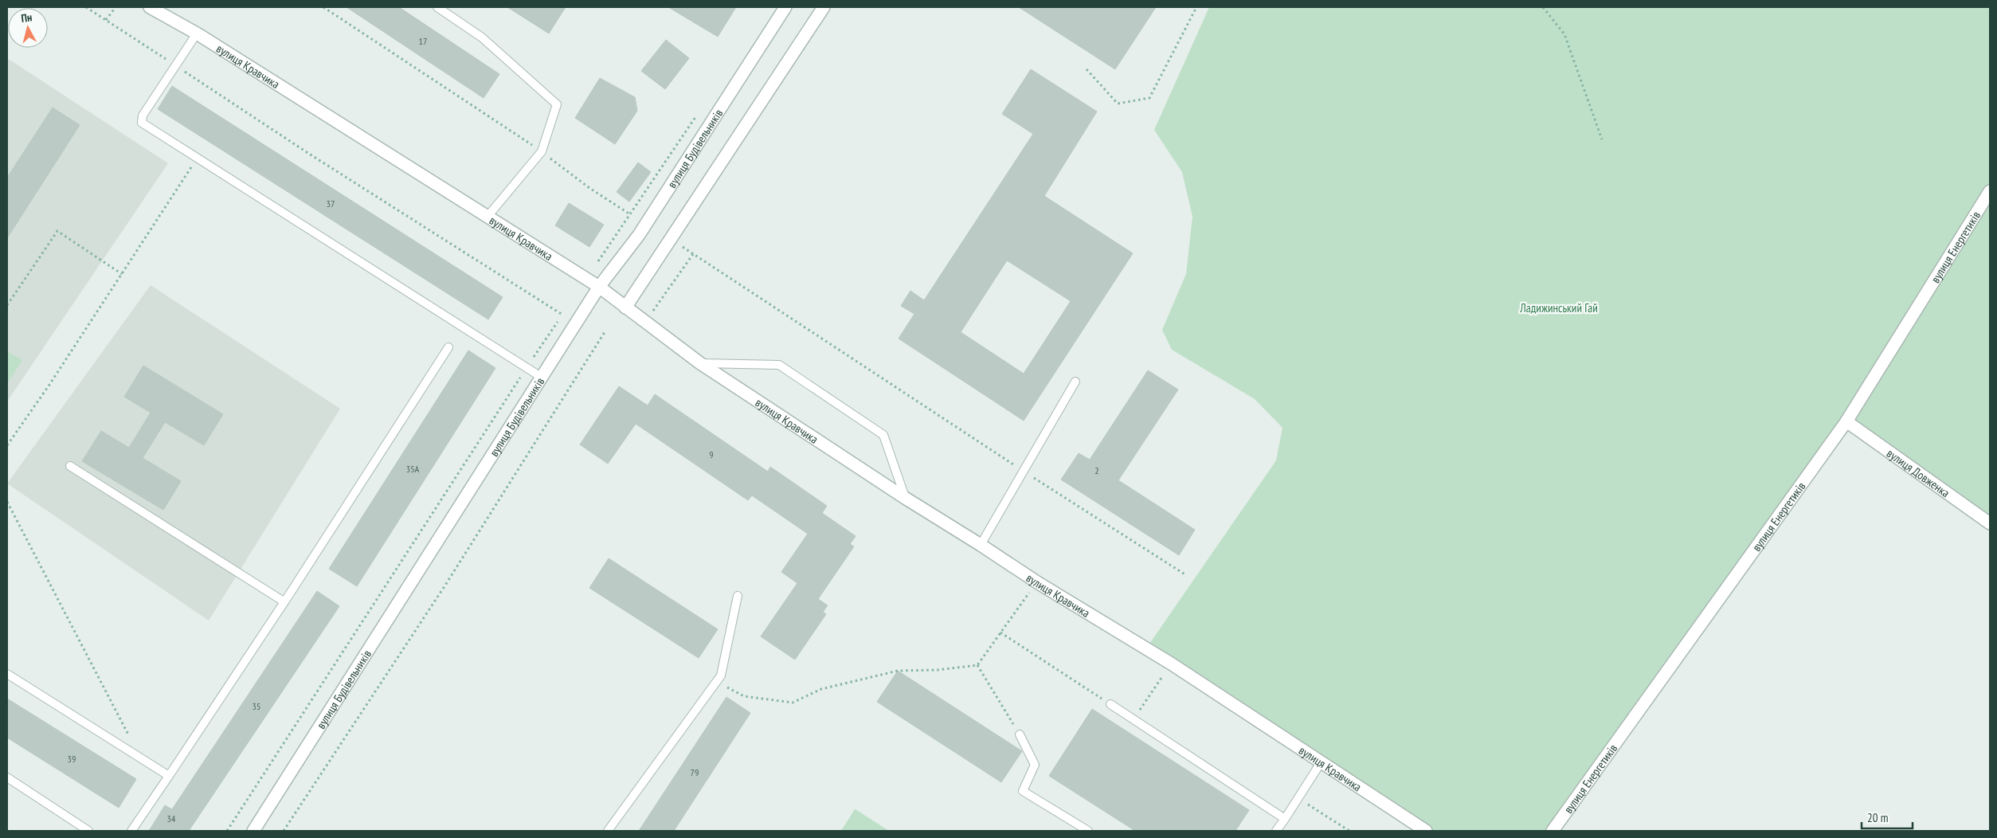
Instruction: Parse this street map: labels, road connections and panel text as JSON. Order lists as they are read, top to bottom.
{
  "streets": {
    "street": [
      "вулиця Кравчика",
      "вулиця Будівельників",
      "вулиця Енергетиків",
      "вулиця Довженка"
    ]
  },
  "crossings": [
    ["вулиця Кравчика", "вулиця Будівельників"],
    ["вулиця Енергетиків", "вулиця Довженка"]
  ],
  "parks": ["Ладижинський Гай"],
  "house_numbers": [
    "17",
    "37",
    "9",
    "35А",
    "2",
    "35",
    "39",
    "79",
    "34"
  ],
  "scale_bar": "20 m",
  "north": "top"
}
